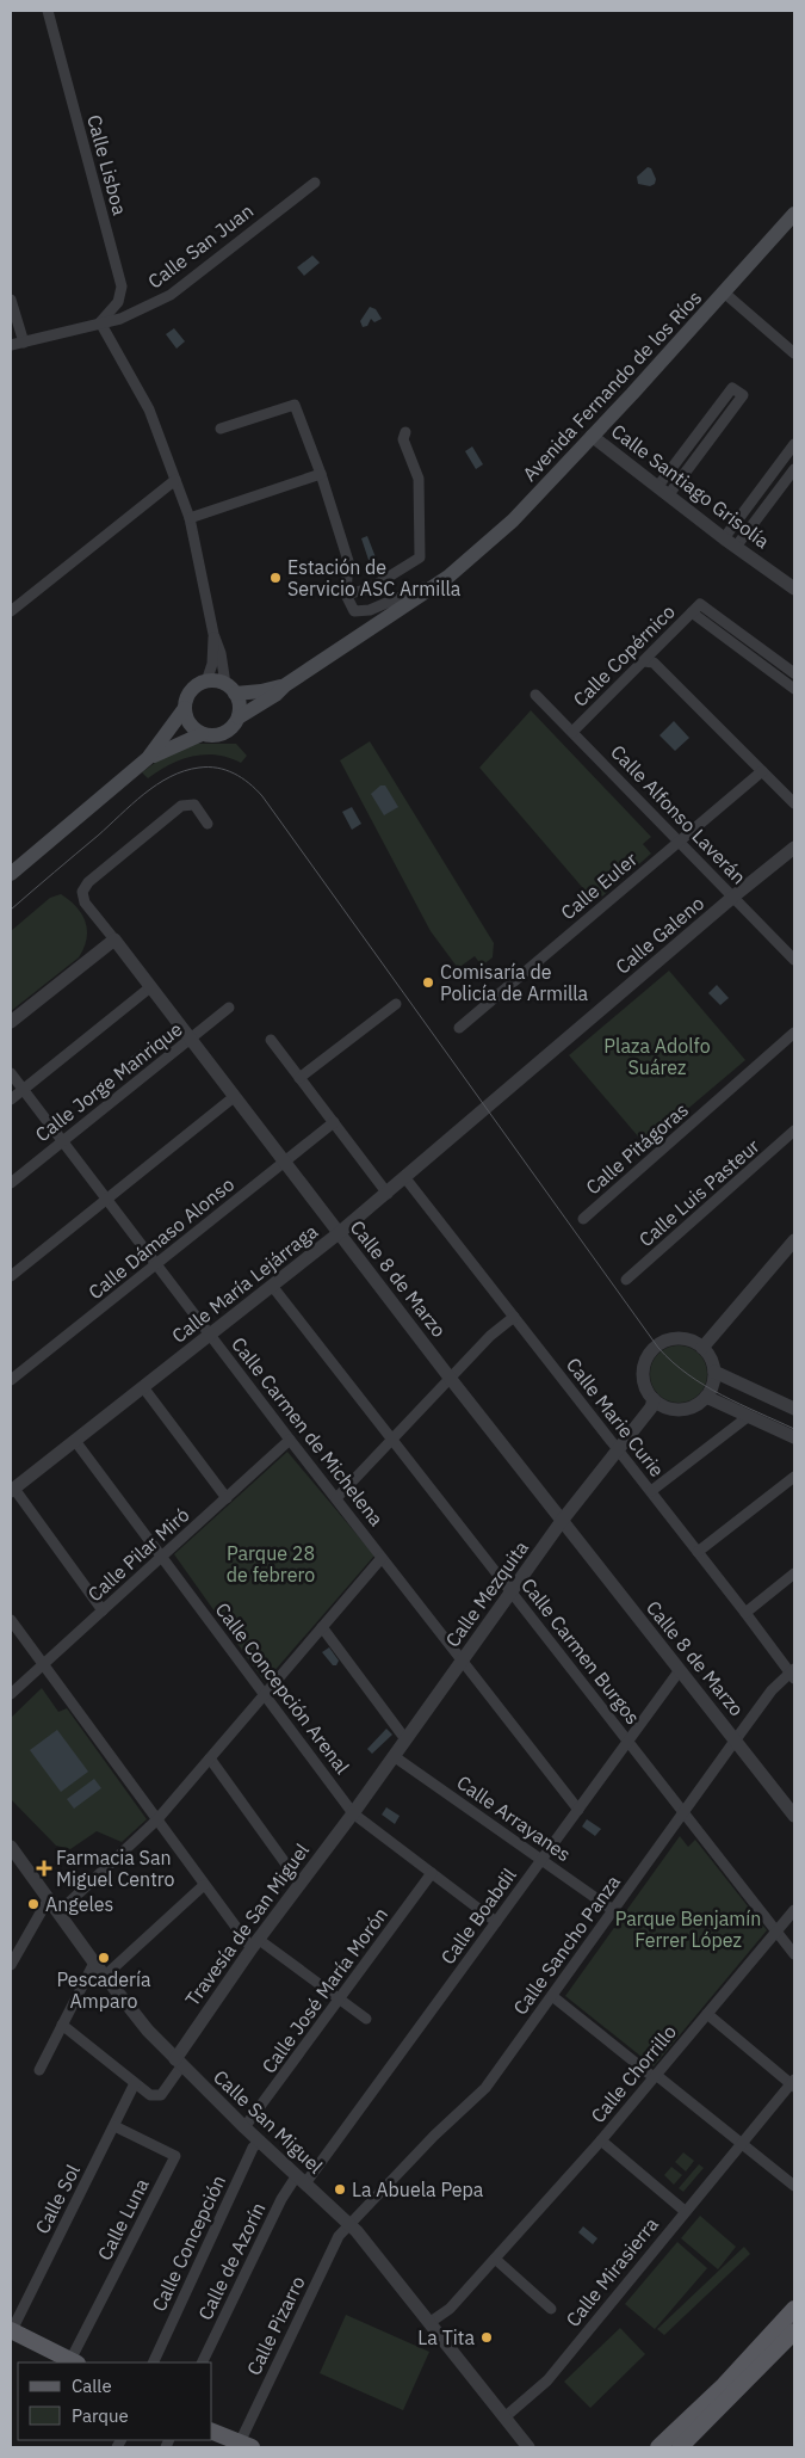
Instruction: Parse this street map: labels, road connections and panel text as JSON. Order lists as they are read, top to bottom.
{
  "streets": {
    "main road": ["Avenida Fernando de los Ríos"],
    "street": [
      "Calle Lisboa",
      "Calle San Juan",
      "Calle Santiago Grisolía",
      "Calle Copérnico",
      "Calle Alfonso Laverán",
      "Calle Euler",
      "Calle Galeno",
      "Calle Jorge Manrique",
      "Calle Pitágoras",
      "Calle Luis Pasteur",
      "Calle Dámaso Alonso",
      "Calle 8 de Marzo",
      "Calle María Lejárraga",
      "Calle Marie Curie",
      "Calle Carmen de Michelena",
      "Calle Pilar Miró",
      "Calle Mezquita",
      "Calle Carmen Burgos",
      "Calle Concepción Arenal",
      "Calle Arrayanes",
      "Calle Boabdil",
      "Travesía de San Miguel",
      "Calle Sancho Panza",
      "Calle José María Morón",
      "Calle Chorrillo",
      "Calle San Miguel",
      "Calle Sol",
      "Calle Luna",
      "Calle Concepción",
      "Calle de Azorín",
      "Calle Mirasierra",
      "Calle Pizarro"
    ]
  },
  "crossings": [
    ["Calle Lisboa", "Calle San Juan"],
    ["Avenida Fernando de los Ríos", "Calle Santiago Grisolía"],
    ["Calle Copérnico", "Calle Alfonso Laverán"],
    ["Calle Alfonso Laverán", "Calle Euler"],
    ["Calle Alfonso Laverán", "Calle Galeno"],
    ["Calle Galeno", "Calle María Lejárraga"],
    ["Calle Jorge Manrique", "Calle 8 de Marzo"],
    ["Calle Jorge Manrique", "Calle Carmen de Michelena"],
    ["Calle Dámaso Alonso", "Calle 8 de Marzo"],
    ["Calle Dámaso Alonso", "Calle Carmen de Michelena"],
    ["Calle 8 de Marzo", "Calle María Lejárraga"],
    ["Calle 8 de Marzo", "Calle Mezquita"],
    ["Calle 8 de Marzo", "Calle Boabdil"],
    ["Calle 8 de Marzo", "Calle Sancho Panza"],
    ["Calle María Lejárraga", "Calle Marie Curie"],
    ["Calle María Lejárraga", "Calle Carmen de Michelena"],
    ["Calle María Lejárraga", "Calle Carmen Burgos"],
    ["Calle María Lejárraga", "Calle Concepción Arenal"],
    ["Calle Marie Curie", "Calle Mezquita"],
    ["Calle Marie Curie", "Calle Sancho Panza"],
    ["Calle Carmen de Michelena", "Calle Pilar Miró"],
    ["Calle Carmen de Michelena", "Calle Mezquita"],
    ["Calle Carmen de Michelena", "Calle Boabdil"],
    ["Calle Pilar Miró", "Calle Concepción Arenal"],
    ["Calle Mezquita", "Calle Carmen Burgos"],
    ["Calle Mezquita", "Calle Concepción Arenal"],
    ["Calle Mezquita", "Calle Arrayanes"],
    ["Calle Mezquita", "Travesía de San Miguel"],
    ["Calle Carmen Burgos", "Calle Boabdil"],
    ["Calle Carmen Burgos", "Calle Sancho Panza"],
    ["Calle Carmen Burgos", "Calle Chorrillo"],
    ["Calle Concepción Arenal", "Calle Boabdil"],
    ["Calle Concepción Arenal", "Travesía de San Miguel"],
    ["Calle Concepción Arenal", "Calle José María Morón"],
    ["Calle Arrayanes", "Calle Boabdil"],
    ["Calle Arrayanes", "Calle Sancho Panza"],
    ["Calle Boabdil", "Calle San Miguel"],
    ["Calle Boabdil", "Calle de Azorín"],
    ["Travesía de San Miguel", "Calle San Miguel"],
    ["Calle Sancho Panza", "Calle San Miguel"],
    ["Calle Sancho Panza", "Calle Pizarro"],
    ["Calle José María Morón", "Calle San Miguel"],
    ["Calle Chorrillo", "Calle San Miguel"],
    ["Calle San Miguel", "Calle Concepción"],
    ["Calle San Miguel", "Calle de Azorín"],
    ["Calle San Miguel", "Calle Mirasierra"],
    ["Calle San Miguel", "Calle Pizarro"],
    ["Calle Sol", "Calle Luna"]
  ],
  "parks": ["Plaza Adolfo Suárez", "Parque 28 de febrero", "Parque Benjamín Ferrer López"],
  "places": {
    "other": [
      "Estación de Servicio ASC Armilla",
      "Comisaría de Policía de Armilla",
      "Angeles",
      "Pescadería Amparo",
      "La Abuela Pepa",
      "La Tita"
    ],
    "health": ["Farmacia San Miguel Centro"]
  },
  "legend": ["Calle", "Parque"]
}
